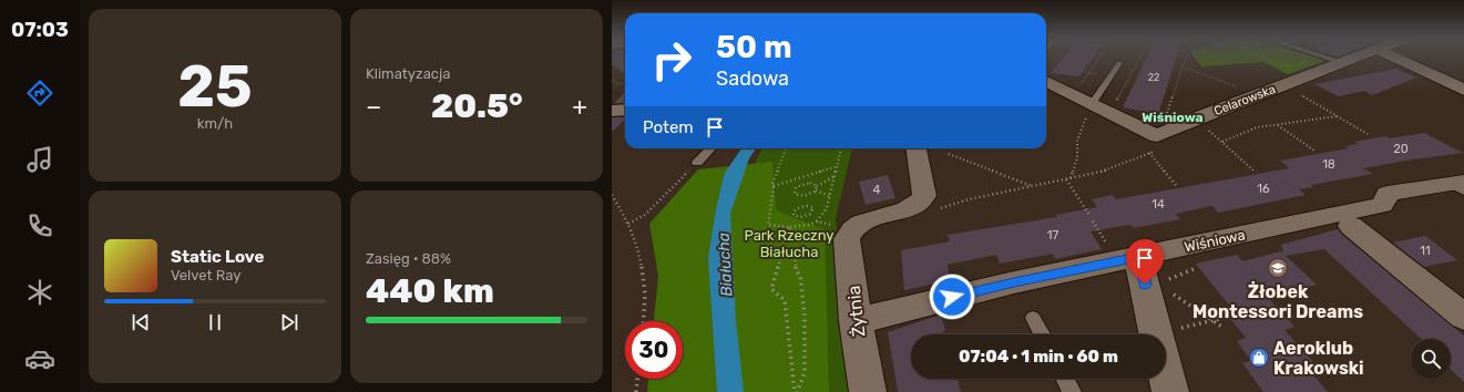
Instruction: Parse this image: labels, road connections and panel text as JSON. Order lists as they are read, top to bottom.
{
  "streets": {
    "street": ["Celarowska", "Wiśniowa", "Żytnia"]
  },
  "crossings": [
    ["Wiśniowa", "Żytnia"]
  ],
  "districts": ["Wiśniowa"],
  "water": ["Białucha"],
  "parks": ["Park Rzeczny Białucha"],
  "places": {
    "school or university": ["Żłobek Montessori Dreams"],
    "shop": ["Aeroklub Krakowski"]
  },
  "house_numbers": [
    "22",
    "20",
    "18",
    "16",
    "4",
    "14",
    "17",
    "11"
  ],
  "page": {
    "tabs": "07:03",
    "tile": [
      ["25", "km/h"],
      "Klimatyzacja",
      ["Zasięg · 88%", "440 km"]
    ],
    "turn": ["50 m", "Sadowa"],
    "heat": ["−", "20.5°", "+"],
    "then": "Potem",
    "song": ["Static Love", "Velvet Ray"],
    "limit": "30",
    "trip": "07:04 · 1 min · 60 m"
  }
}
